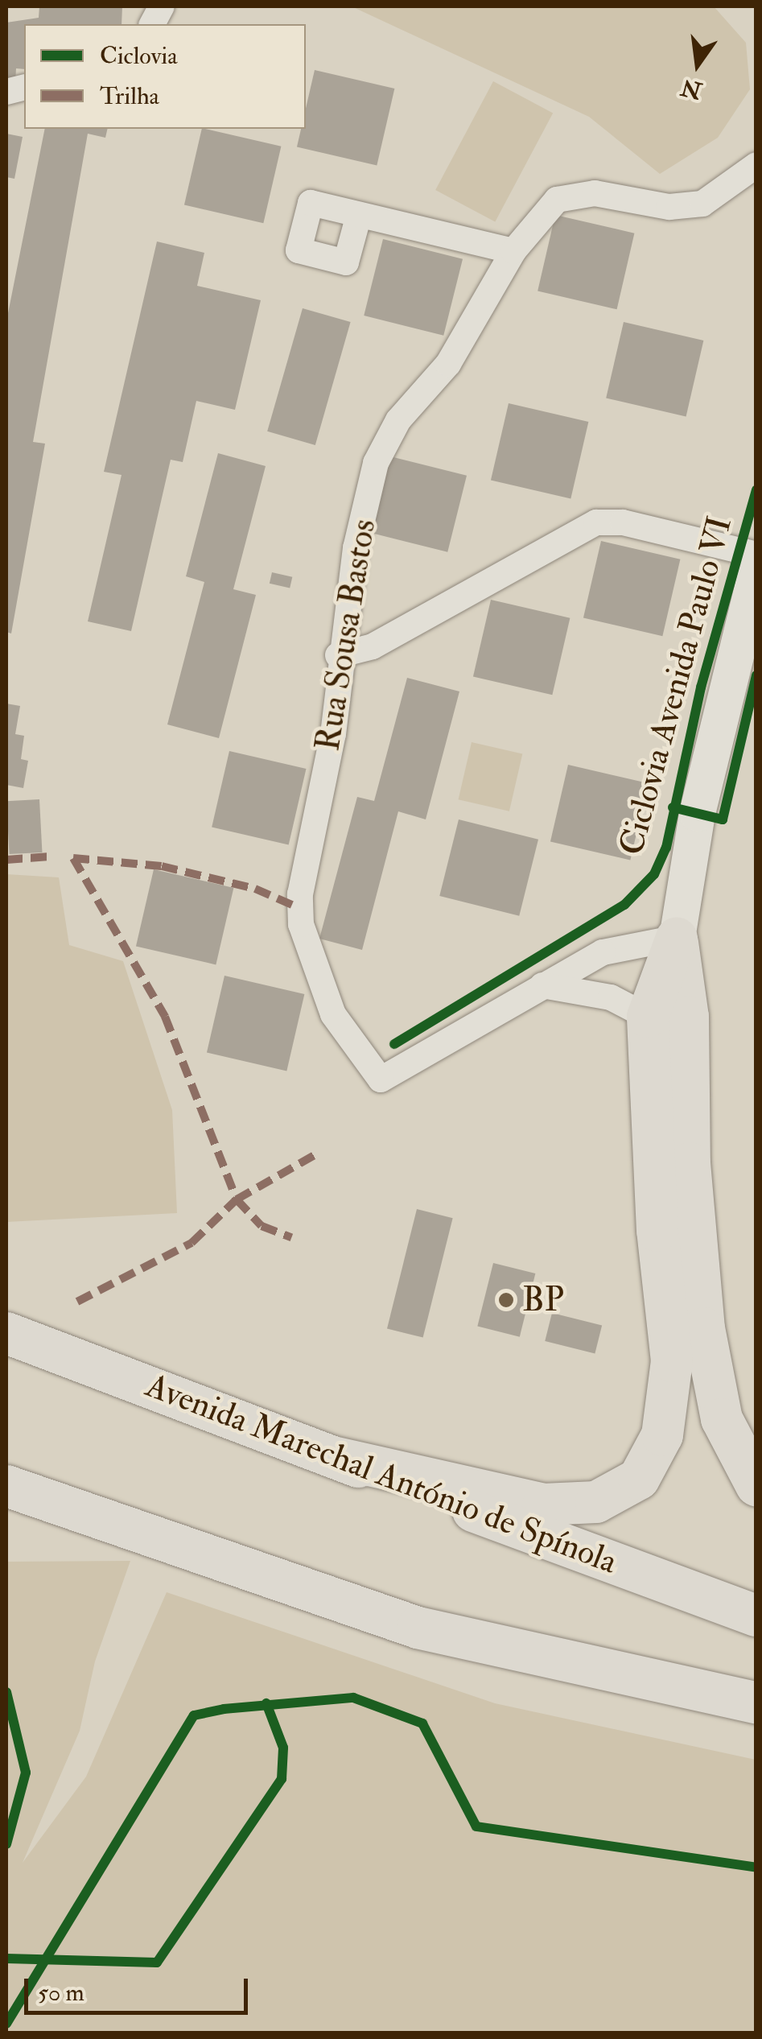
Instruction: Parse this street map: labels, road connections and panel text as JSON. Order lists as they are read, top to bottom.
{
  "streets": {
    "highway": ["Avenida Marechal António de Spínola"],
    "street": ["Rua Sousa Bastos"],
    "cycle path": ["Ciclovia Avenida Paulo VI"]
  },
  "places": ["BP"],
  "legend": ["Ciclovia", "Trilha"],
  "scale_bar": "50 m",
  "north": "bottom"
}
